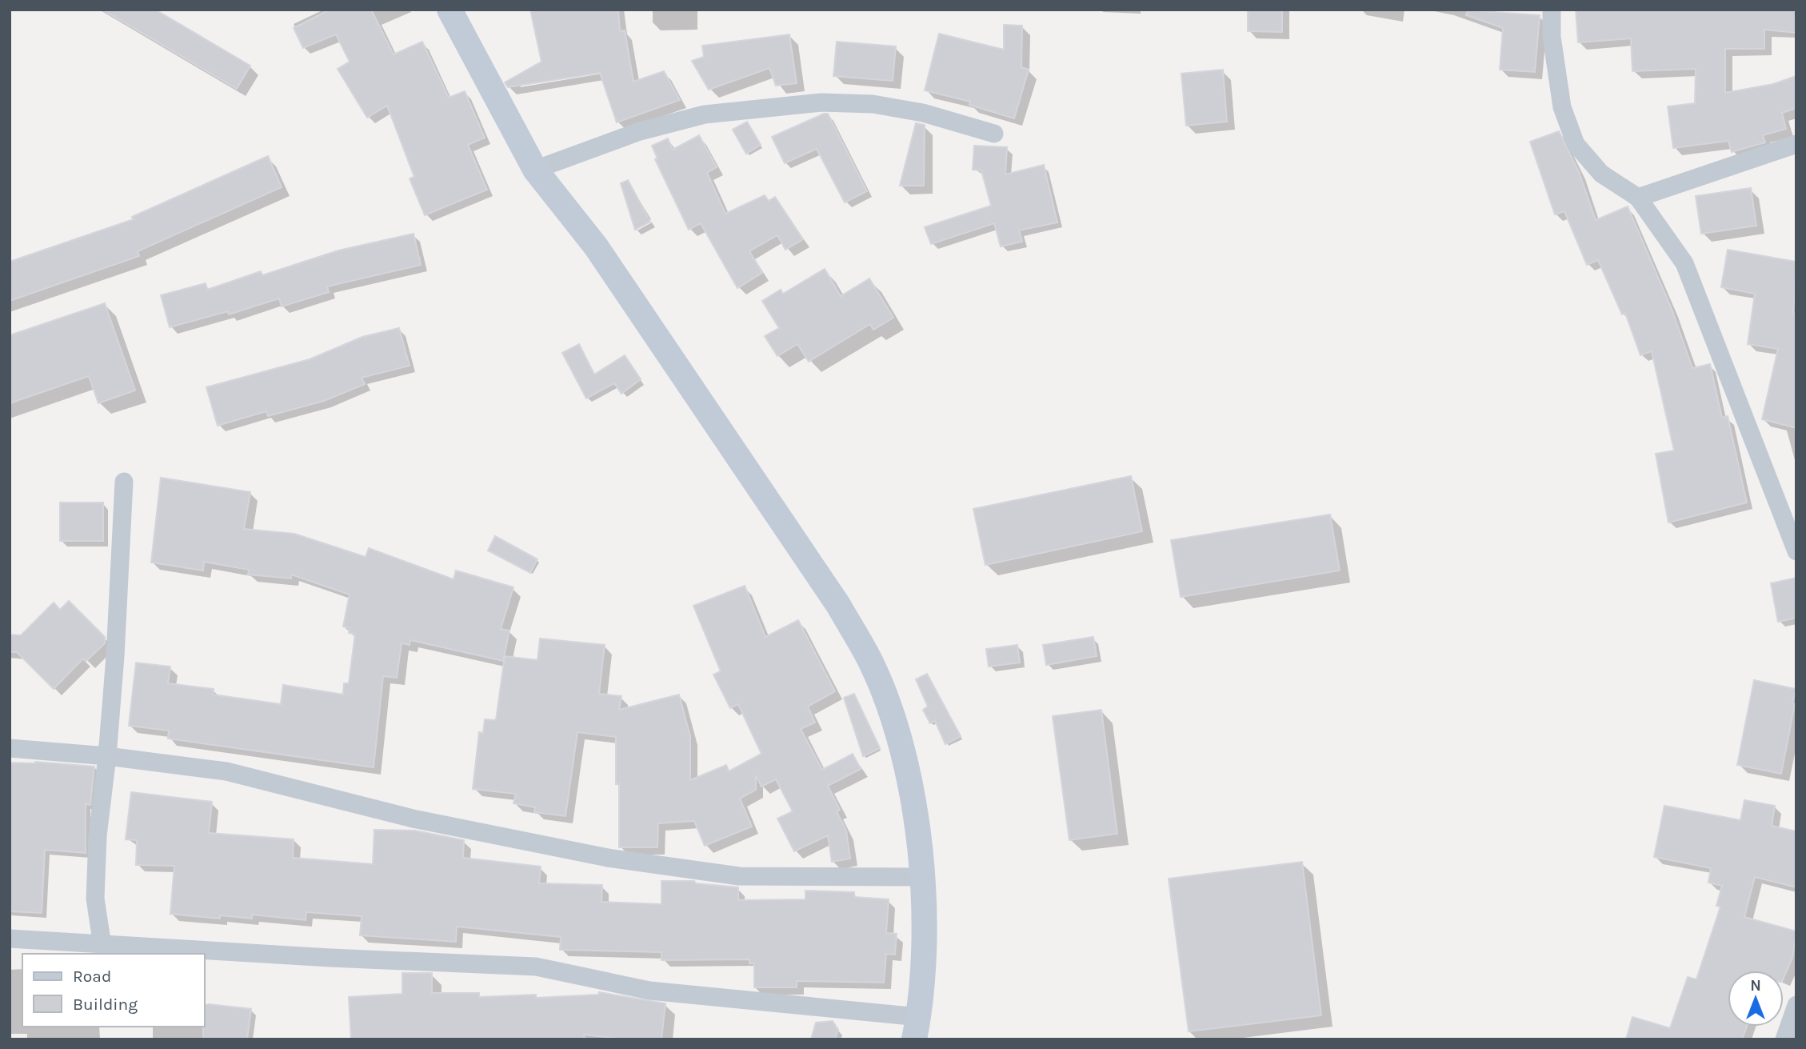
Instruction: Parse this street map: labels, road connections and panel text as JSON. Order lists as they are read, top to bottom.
{
  "legend": ["Road", "Building"],
  "north": "top"
}
